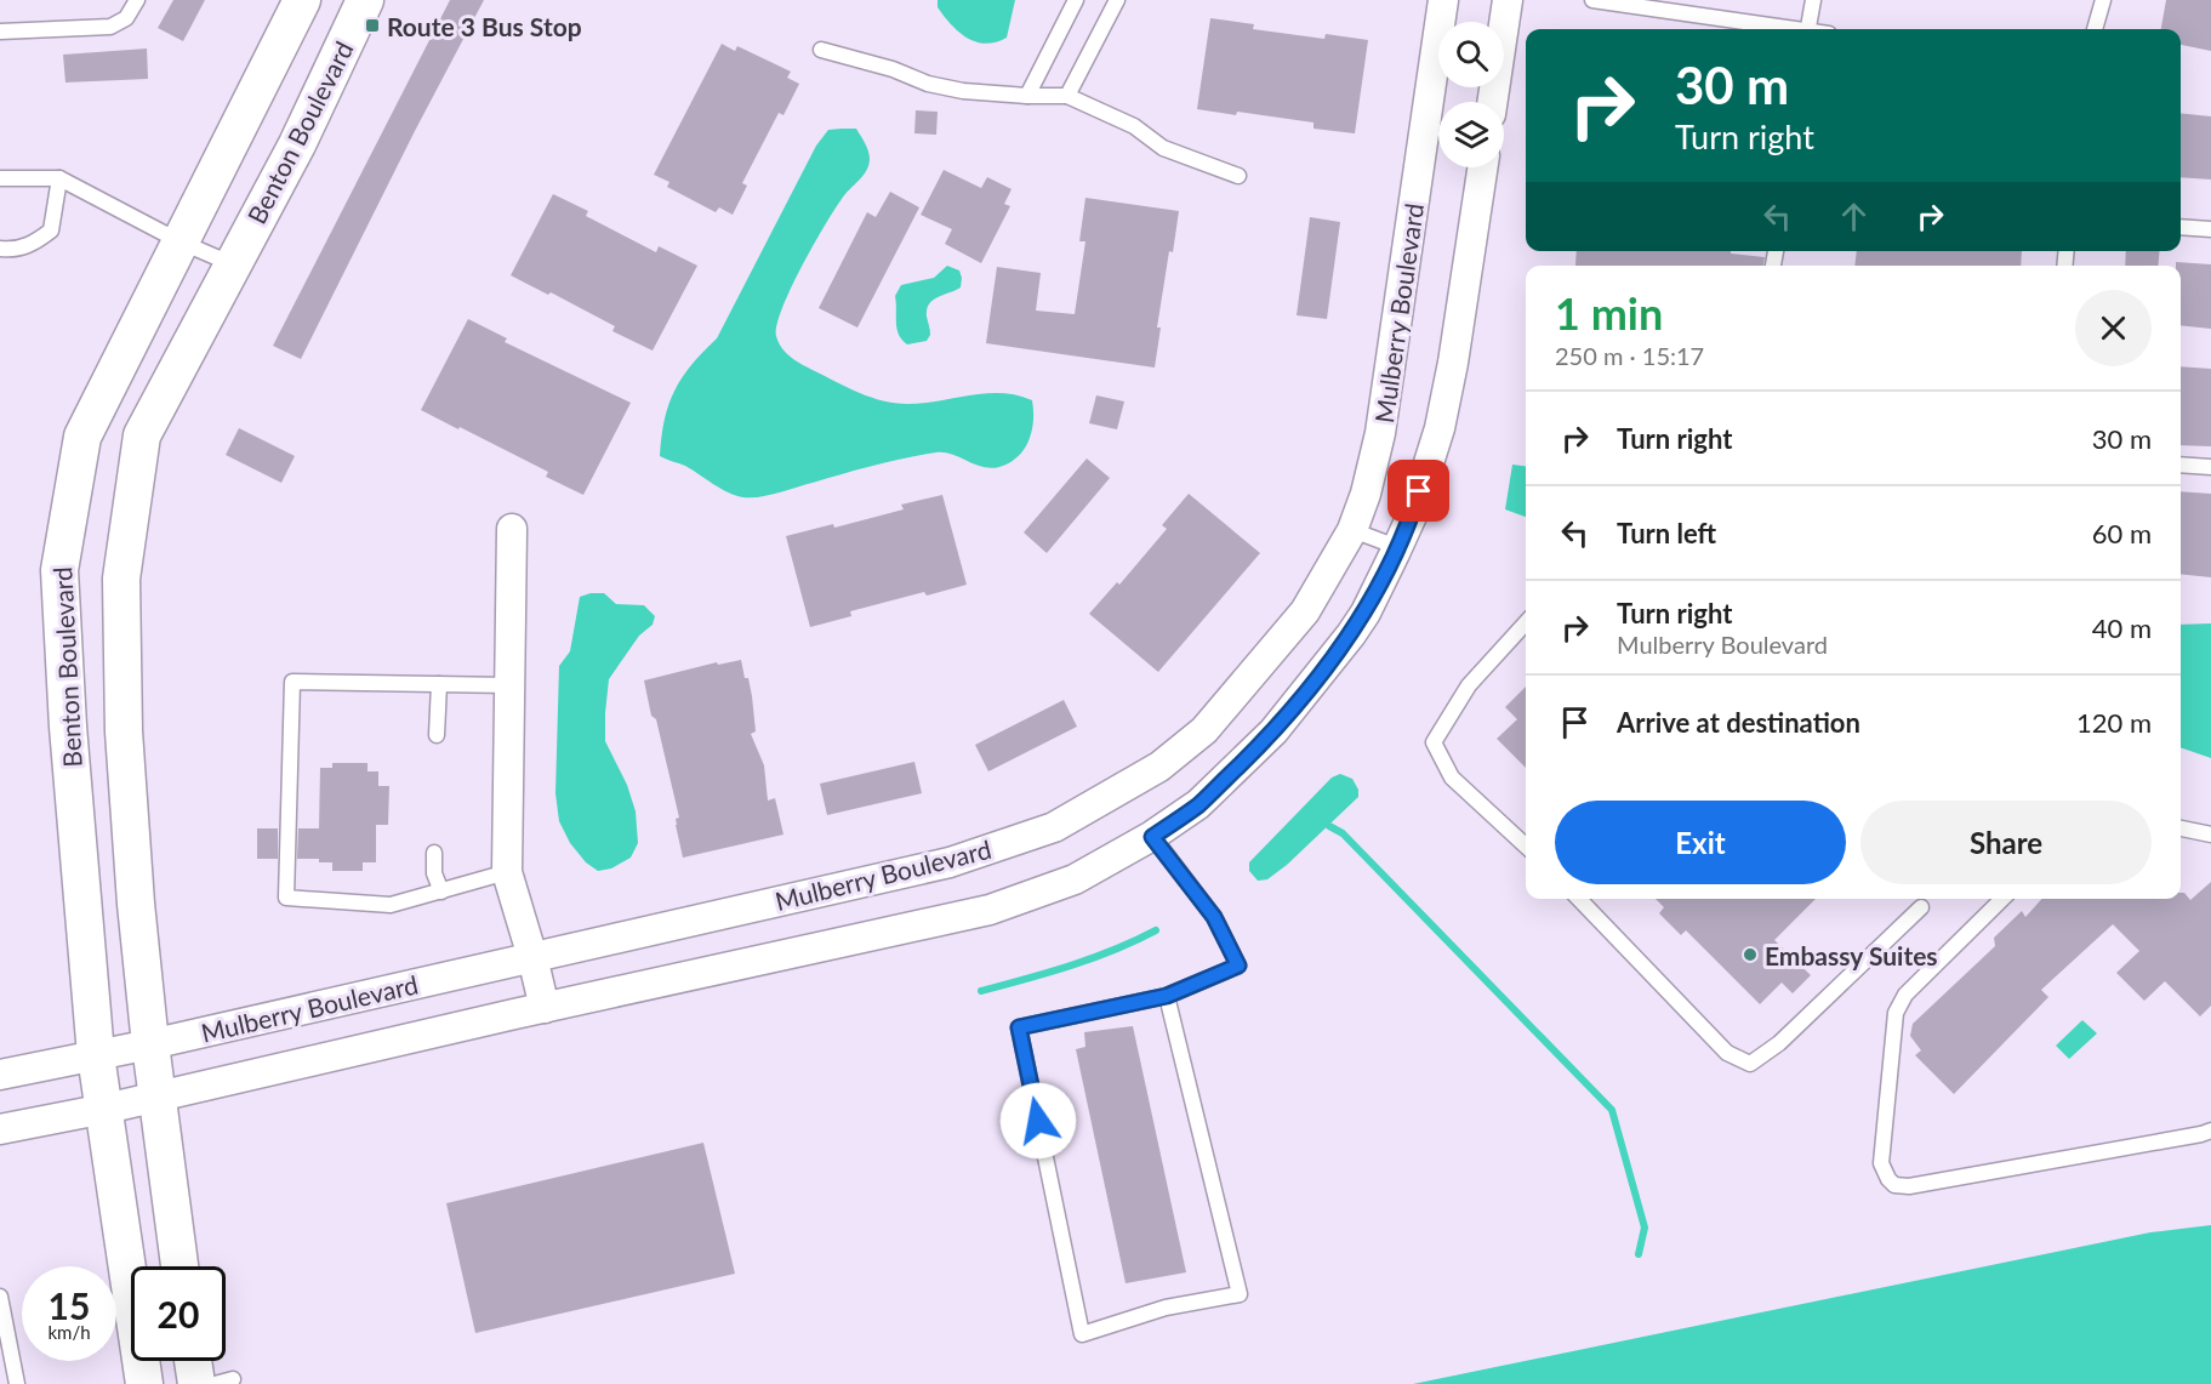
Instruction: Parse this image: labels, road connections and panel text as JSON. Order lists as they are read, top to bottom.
{
  "streets": {
    "street": ["Benton Boulevard", "Mulberry Boulevard"]
  },
  "crossings": [
    ["Benton Boulevard", "Mulberry Boulevard"]
  ],
  "places": {
    "transit": ["Route 3 Bus Stop"],
    "other": ["Embassy Suites"]
  },
  "page": {
    "turn": ["30 m", "Turn right"],
    "heading": ["1 min", "250 m · 15:17"],
    "list": [
      {
        "name": "Turn right",
        "value": "30 m"
      },
      {
        "name": "Turn left",
        "value": "60 m"
      },
      {
        "name": "Turn right",
        "note": "Mulberry Boulevard",
        "value": "40 m"
      },
      {
        "name": "Arrive at destination",
        "value": "120 m"
      }
    ],
    "buttons": ["Exit", "Share"],
    "speed": "15 km/h",
    "limit": "20"
  }
}
